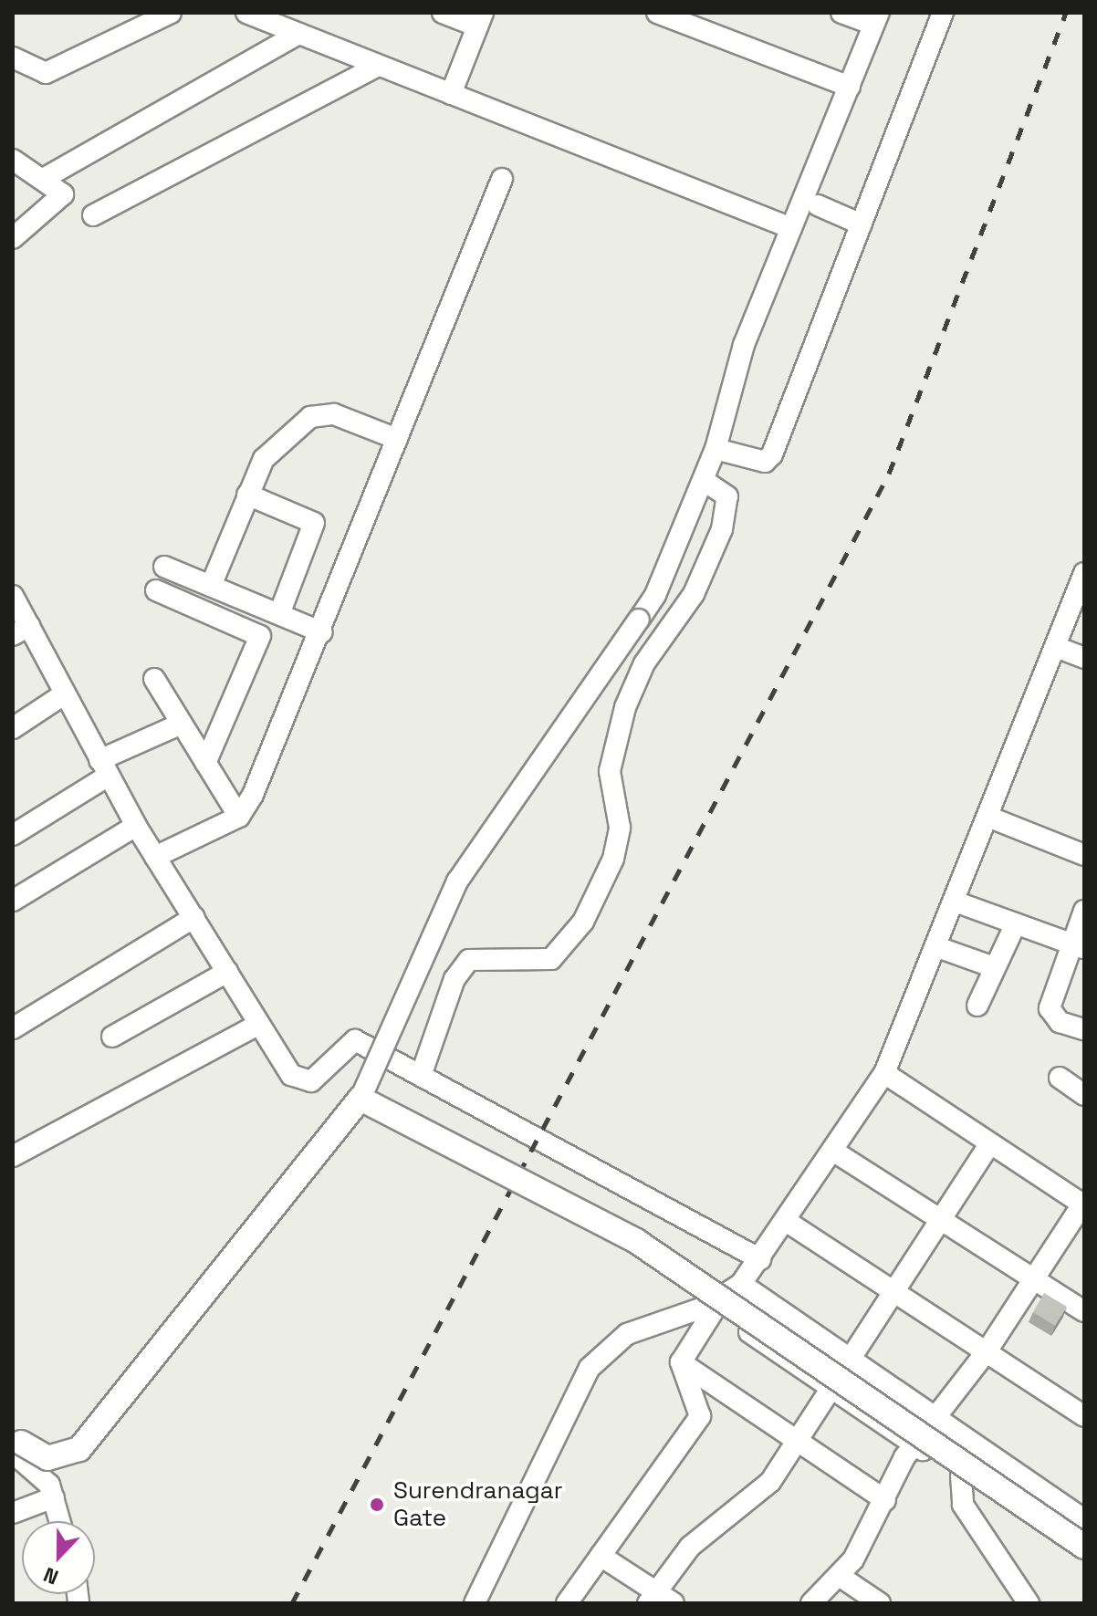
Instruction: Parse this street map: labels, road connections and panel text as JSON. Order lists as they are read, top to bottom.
{
  "places": ["Surendranagar Gate"],
  "north": "bottom"
}
